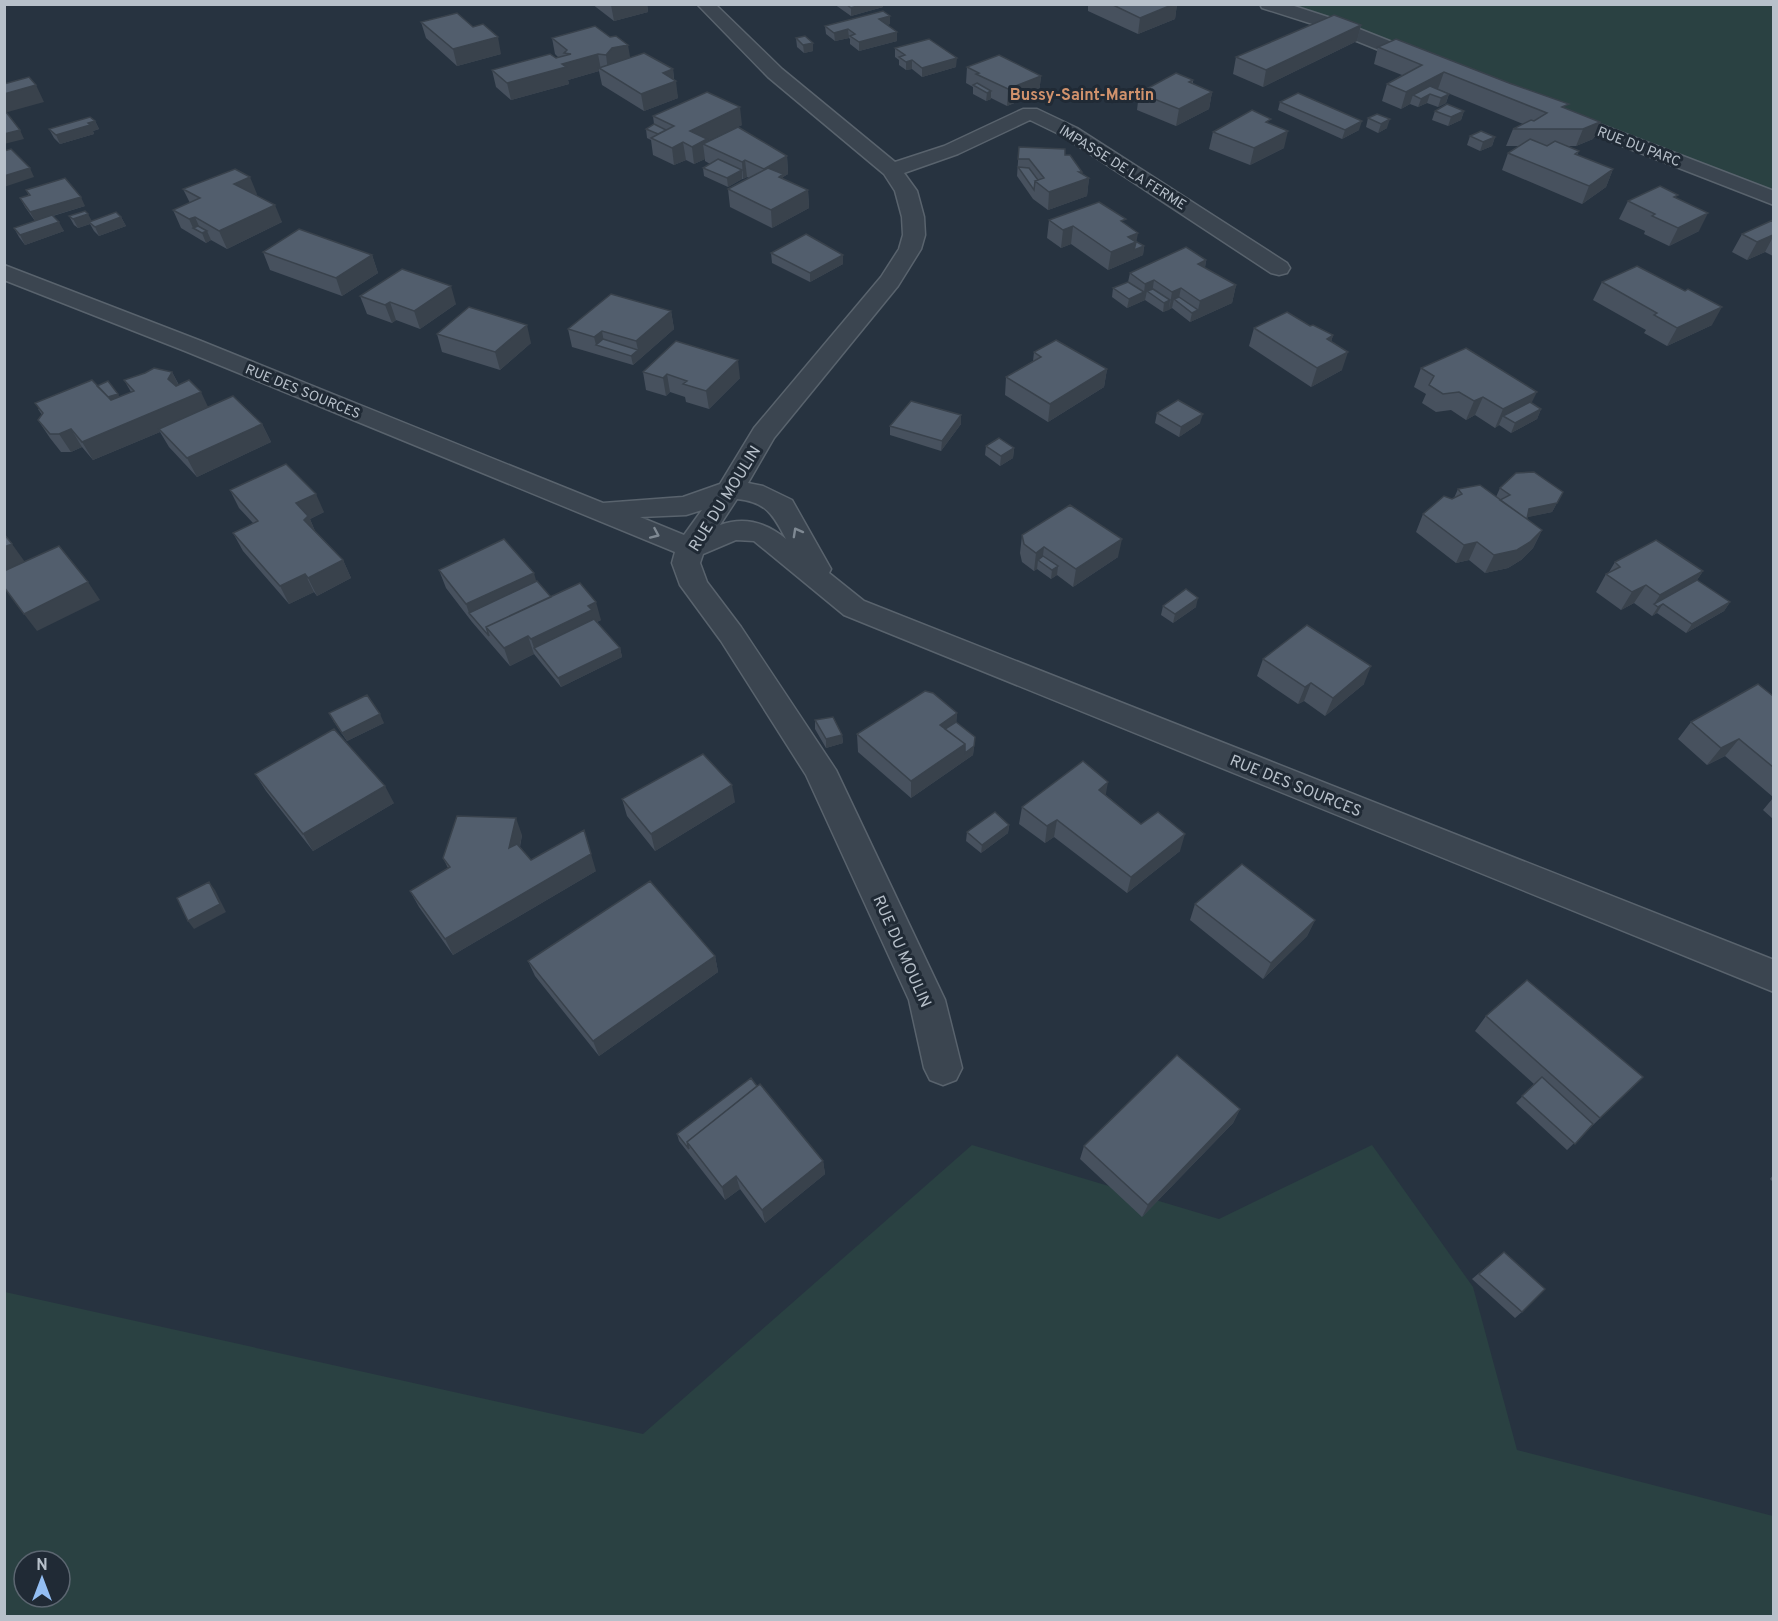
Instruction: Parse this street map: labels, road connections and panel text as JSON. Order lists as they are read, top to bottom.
{
  "streets": {
    "street": [
      "RUE DU PARC",
      "IMPASSE DE LA FERME",
      "RUE DES SOURCES",
      "RUE DU MOULIN"
    ]
  },
  "crossings": [
    ["IMPASSE DE LA FERME", "RUE DU MOULIN"],
    ["RUE DES SOURCES", "RUE DU MOULIN"]
  ],
  "districts": ["Bussy-Saint-Martin"],
  "north": "top"
}
